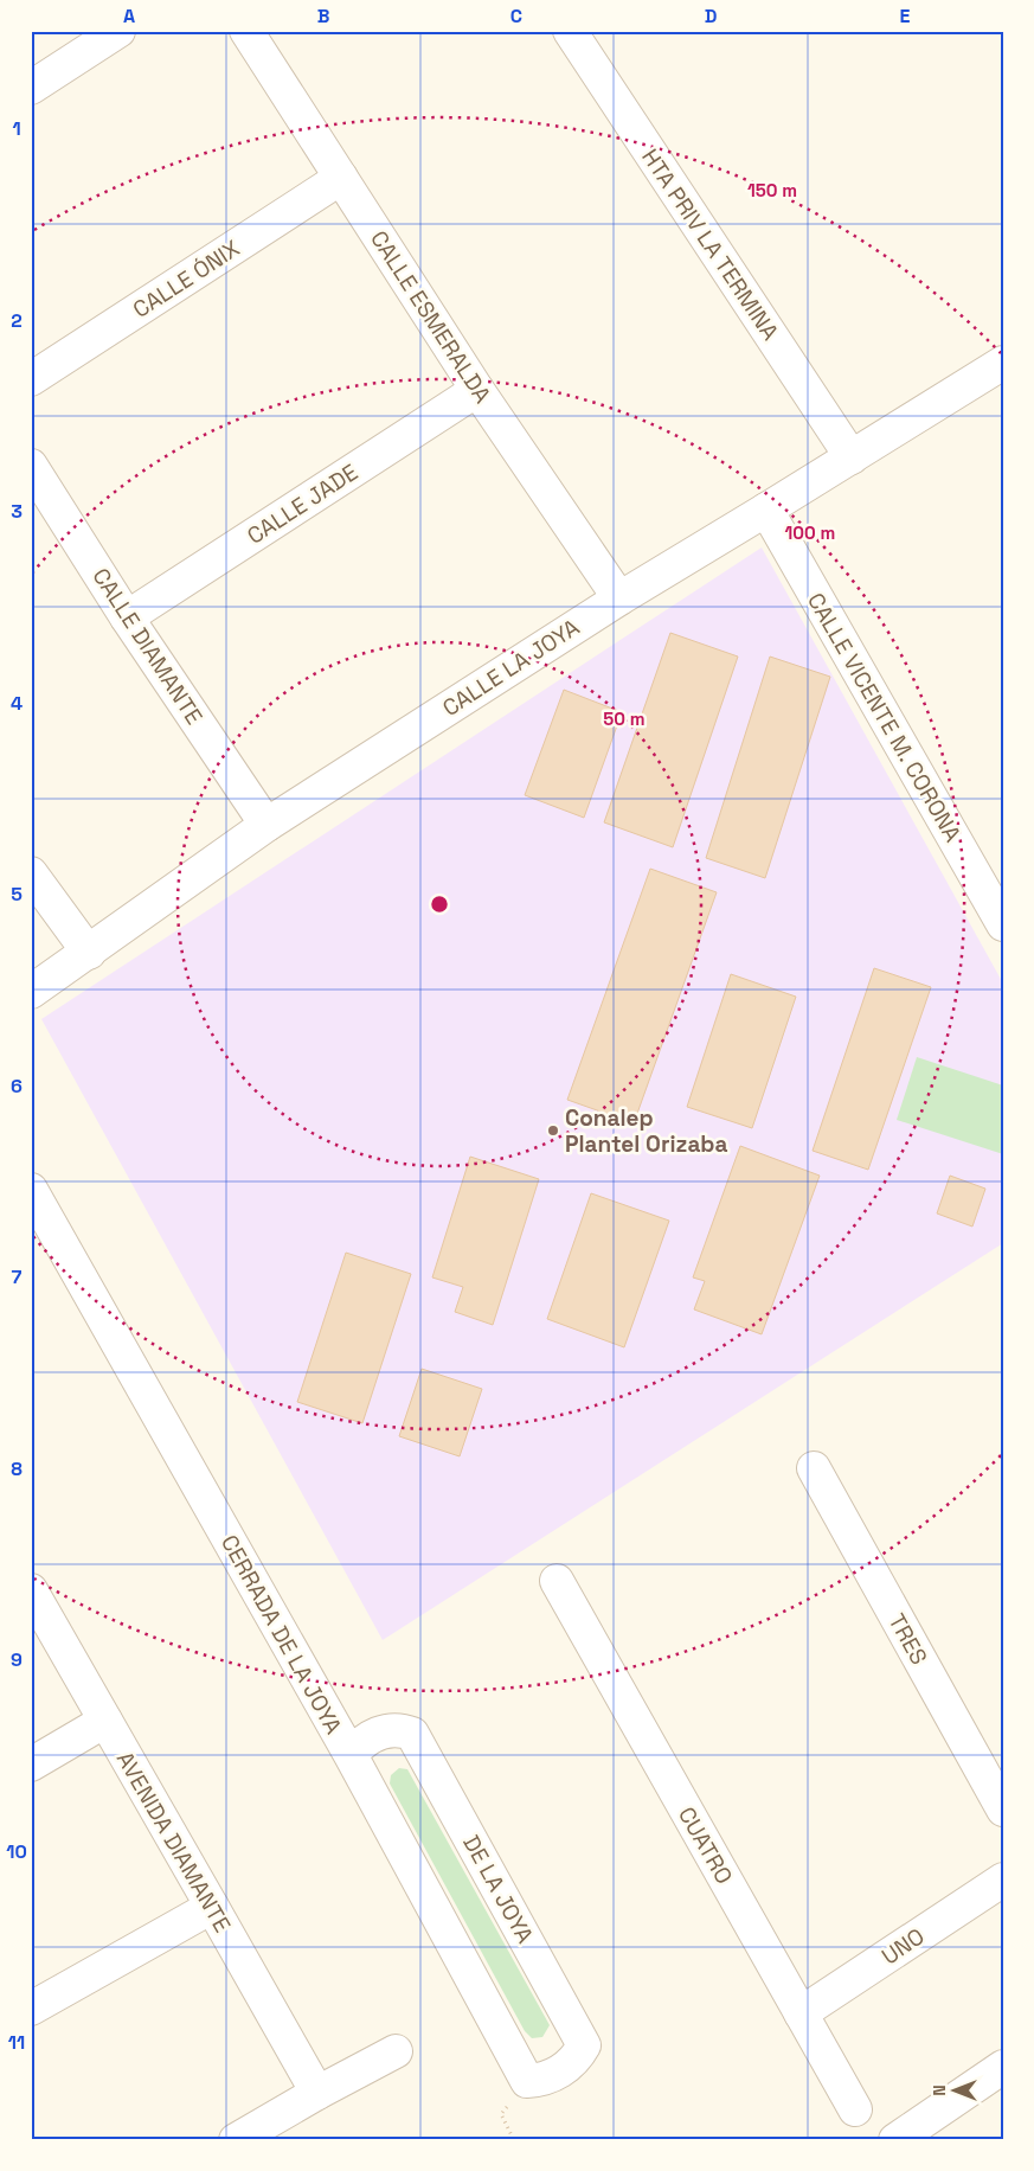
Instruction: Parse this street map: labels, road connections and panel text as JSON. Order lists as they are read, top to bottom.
{
  "streets": {
    "street": [
      "HTA PRIV LA TERMINA",
      "CALLE ÓNIX",
      "CALLE ESMERALDA",
      "CALLE JADE",
      "CALLE DIAMANTE",
      "CALLE LA JOYA",
      "CALLE VICENTE M. CORONA",
      "CERRADA DE LA JOYA",
      "TRES",
      "AVENIDA DIAMANTE",
      "CUATRO",
      "DE LA JOYA",
      "UNO"
    ]
  },
  "crossings": [
    ["HTA PRIV LA TERMINA", "CALLE LA JOYA"],
    ["CALLE ÓNIX", "CALLE ESMERALDA"],
    ["CALLE ESMERALDA", "CALLE JADE"],
    ["CALLE ESMERALDA", "CALLE LA JOYA"],
    ["CALLE JADE", "CALLE DIAMANTE"],
    ["CALLE DIAMANTE", "CALLE LA JOYA"],
    ["CALLE LA JOYA", "CALLE VICENTE M. CORONA"],
    ["CERRADA DE LA JOYA", "DE LA JOYA"],
    ["CUATRO", "UNO"]
  ],
  "places": ["Conalep Plantel Orizaba"],
  "north": "left",
  "grid": {
    "columns": [
      "A",
      "B",
      "C",
      "D",
      "E"
    ],
    "rows": [
      "1",
      "2",
      "3",
      "4",
      "5",
      "6",
      "7",
      "8",
      "9",
      "10",
      "11"
    ]
  },
  "rings": ["150 m", "100 m", "50 m"]
}
